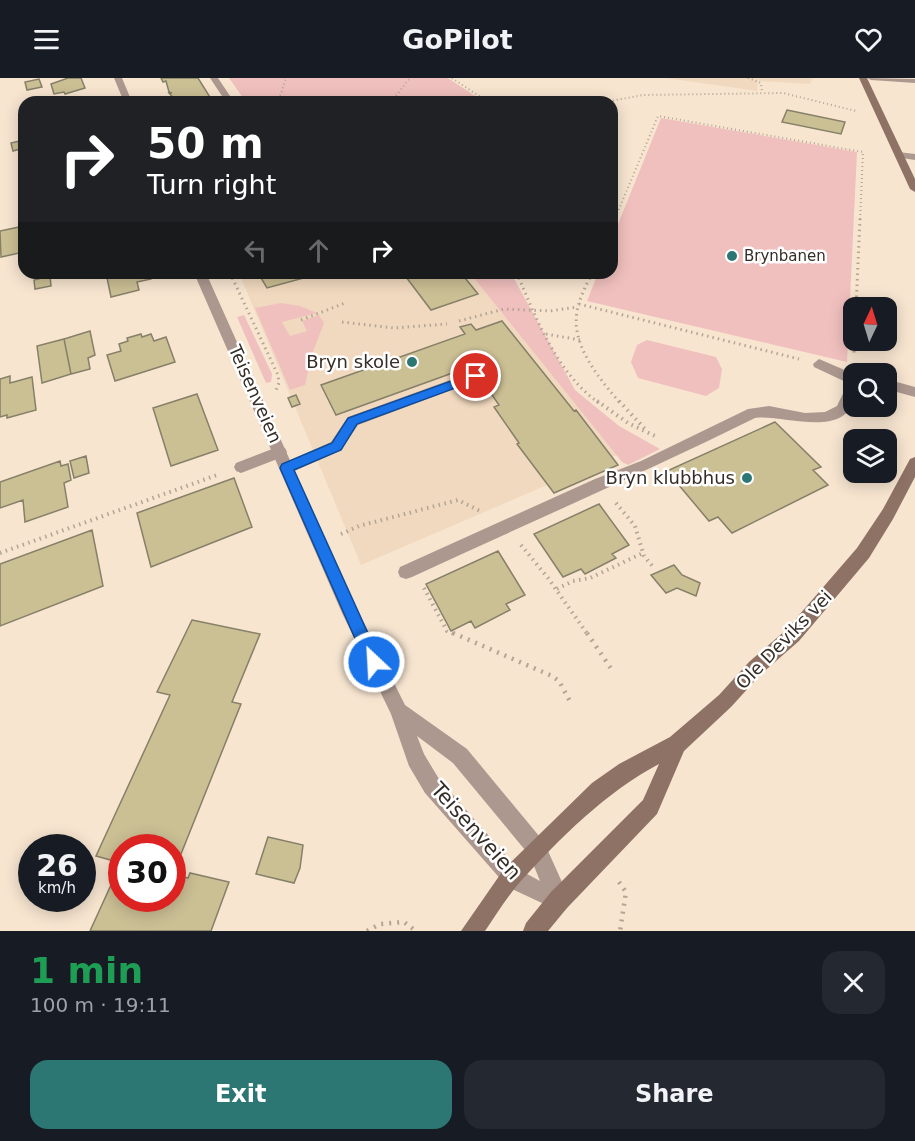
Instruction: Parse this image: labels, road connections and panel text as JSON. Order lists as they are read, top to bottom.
{
  "streets": {
    "street": ["Teisenveien", "Ole Deviks vei"]
  },
  "crossings": [
    ["Teisenveien", "Ole Deviks vei"]
  ],
  "places": ["Brynbanen", "Bryn skole", "Bryn klubbhus"],
  "north": "top",
  "page": {
    "header": "GoPilot",
    "turn": ["50 m", "Turn right"],
    "speed": "26 km/h",
    "limit": "30",
    "heading": ["1 min", "100 m · 19:11"],
    "buttons": ["Exit", "Share"]
  }
}
